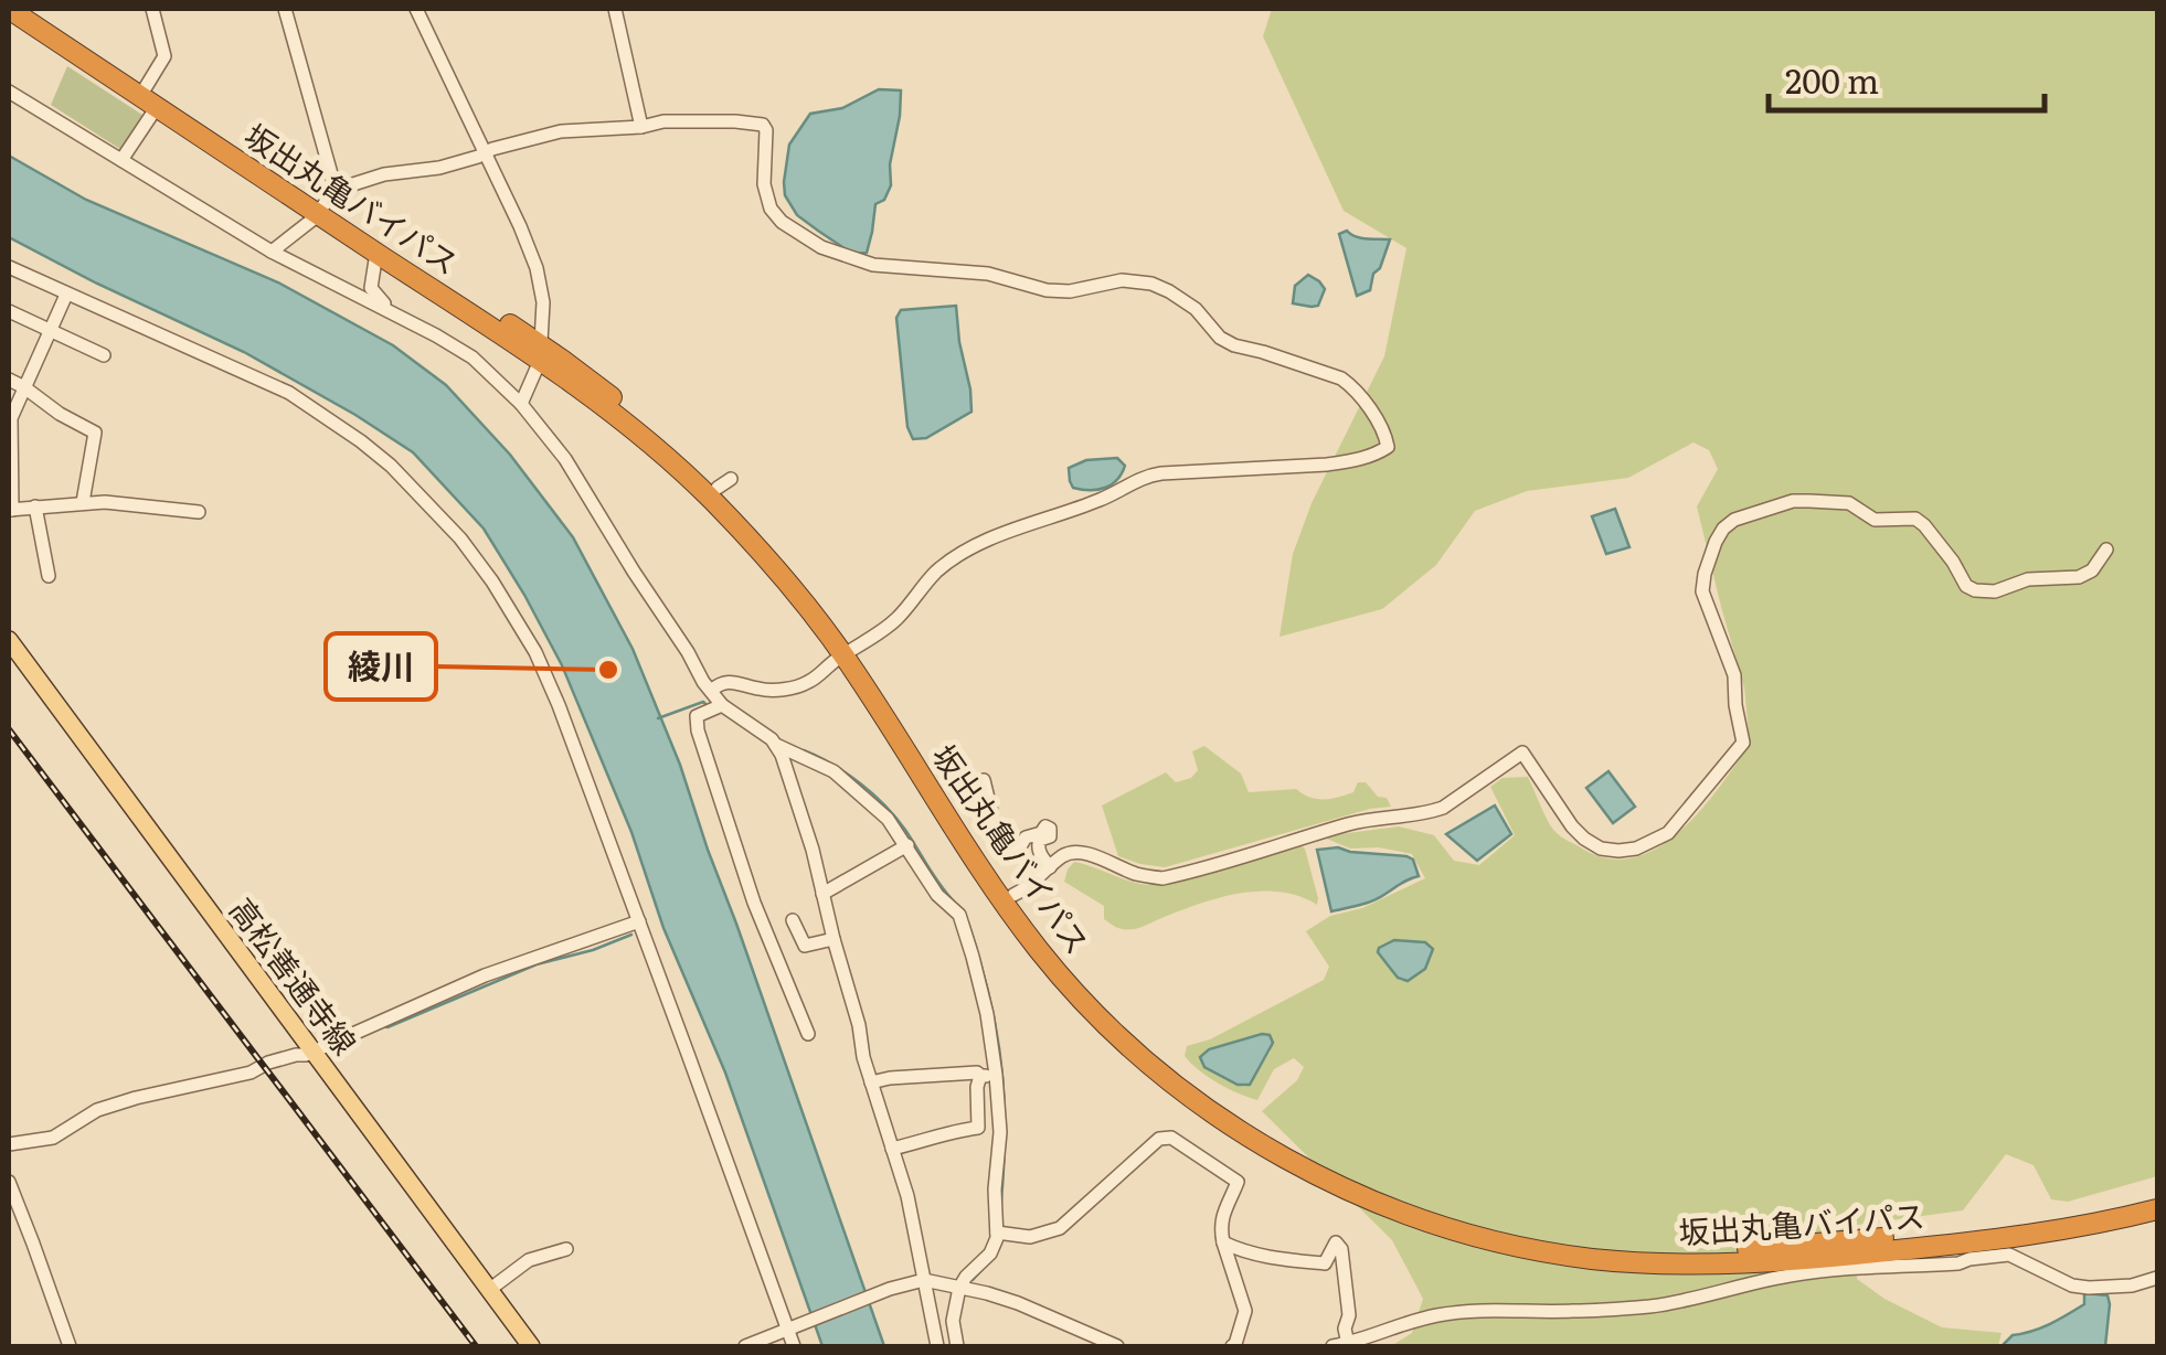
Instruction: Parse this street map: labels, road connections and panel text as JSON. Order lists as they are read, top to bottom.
{
  "streets": {
    "highway": ["坂出丸亀バイパス"],
    "main road": ["高松善通寺線"]
  },
  "places": ["綾川"],
  "scale_bar": "200 m"
}
